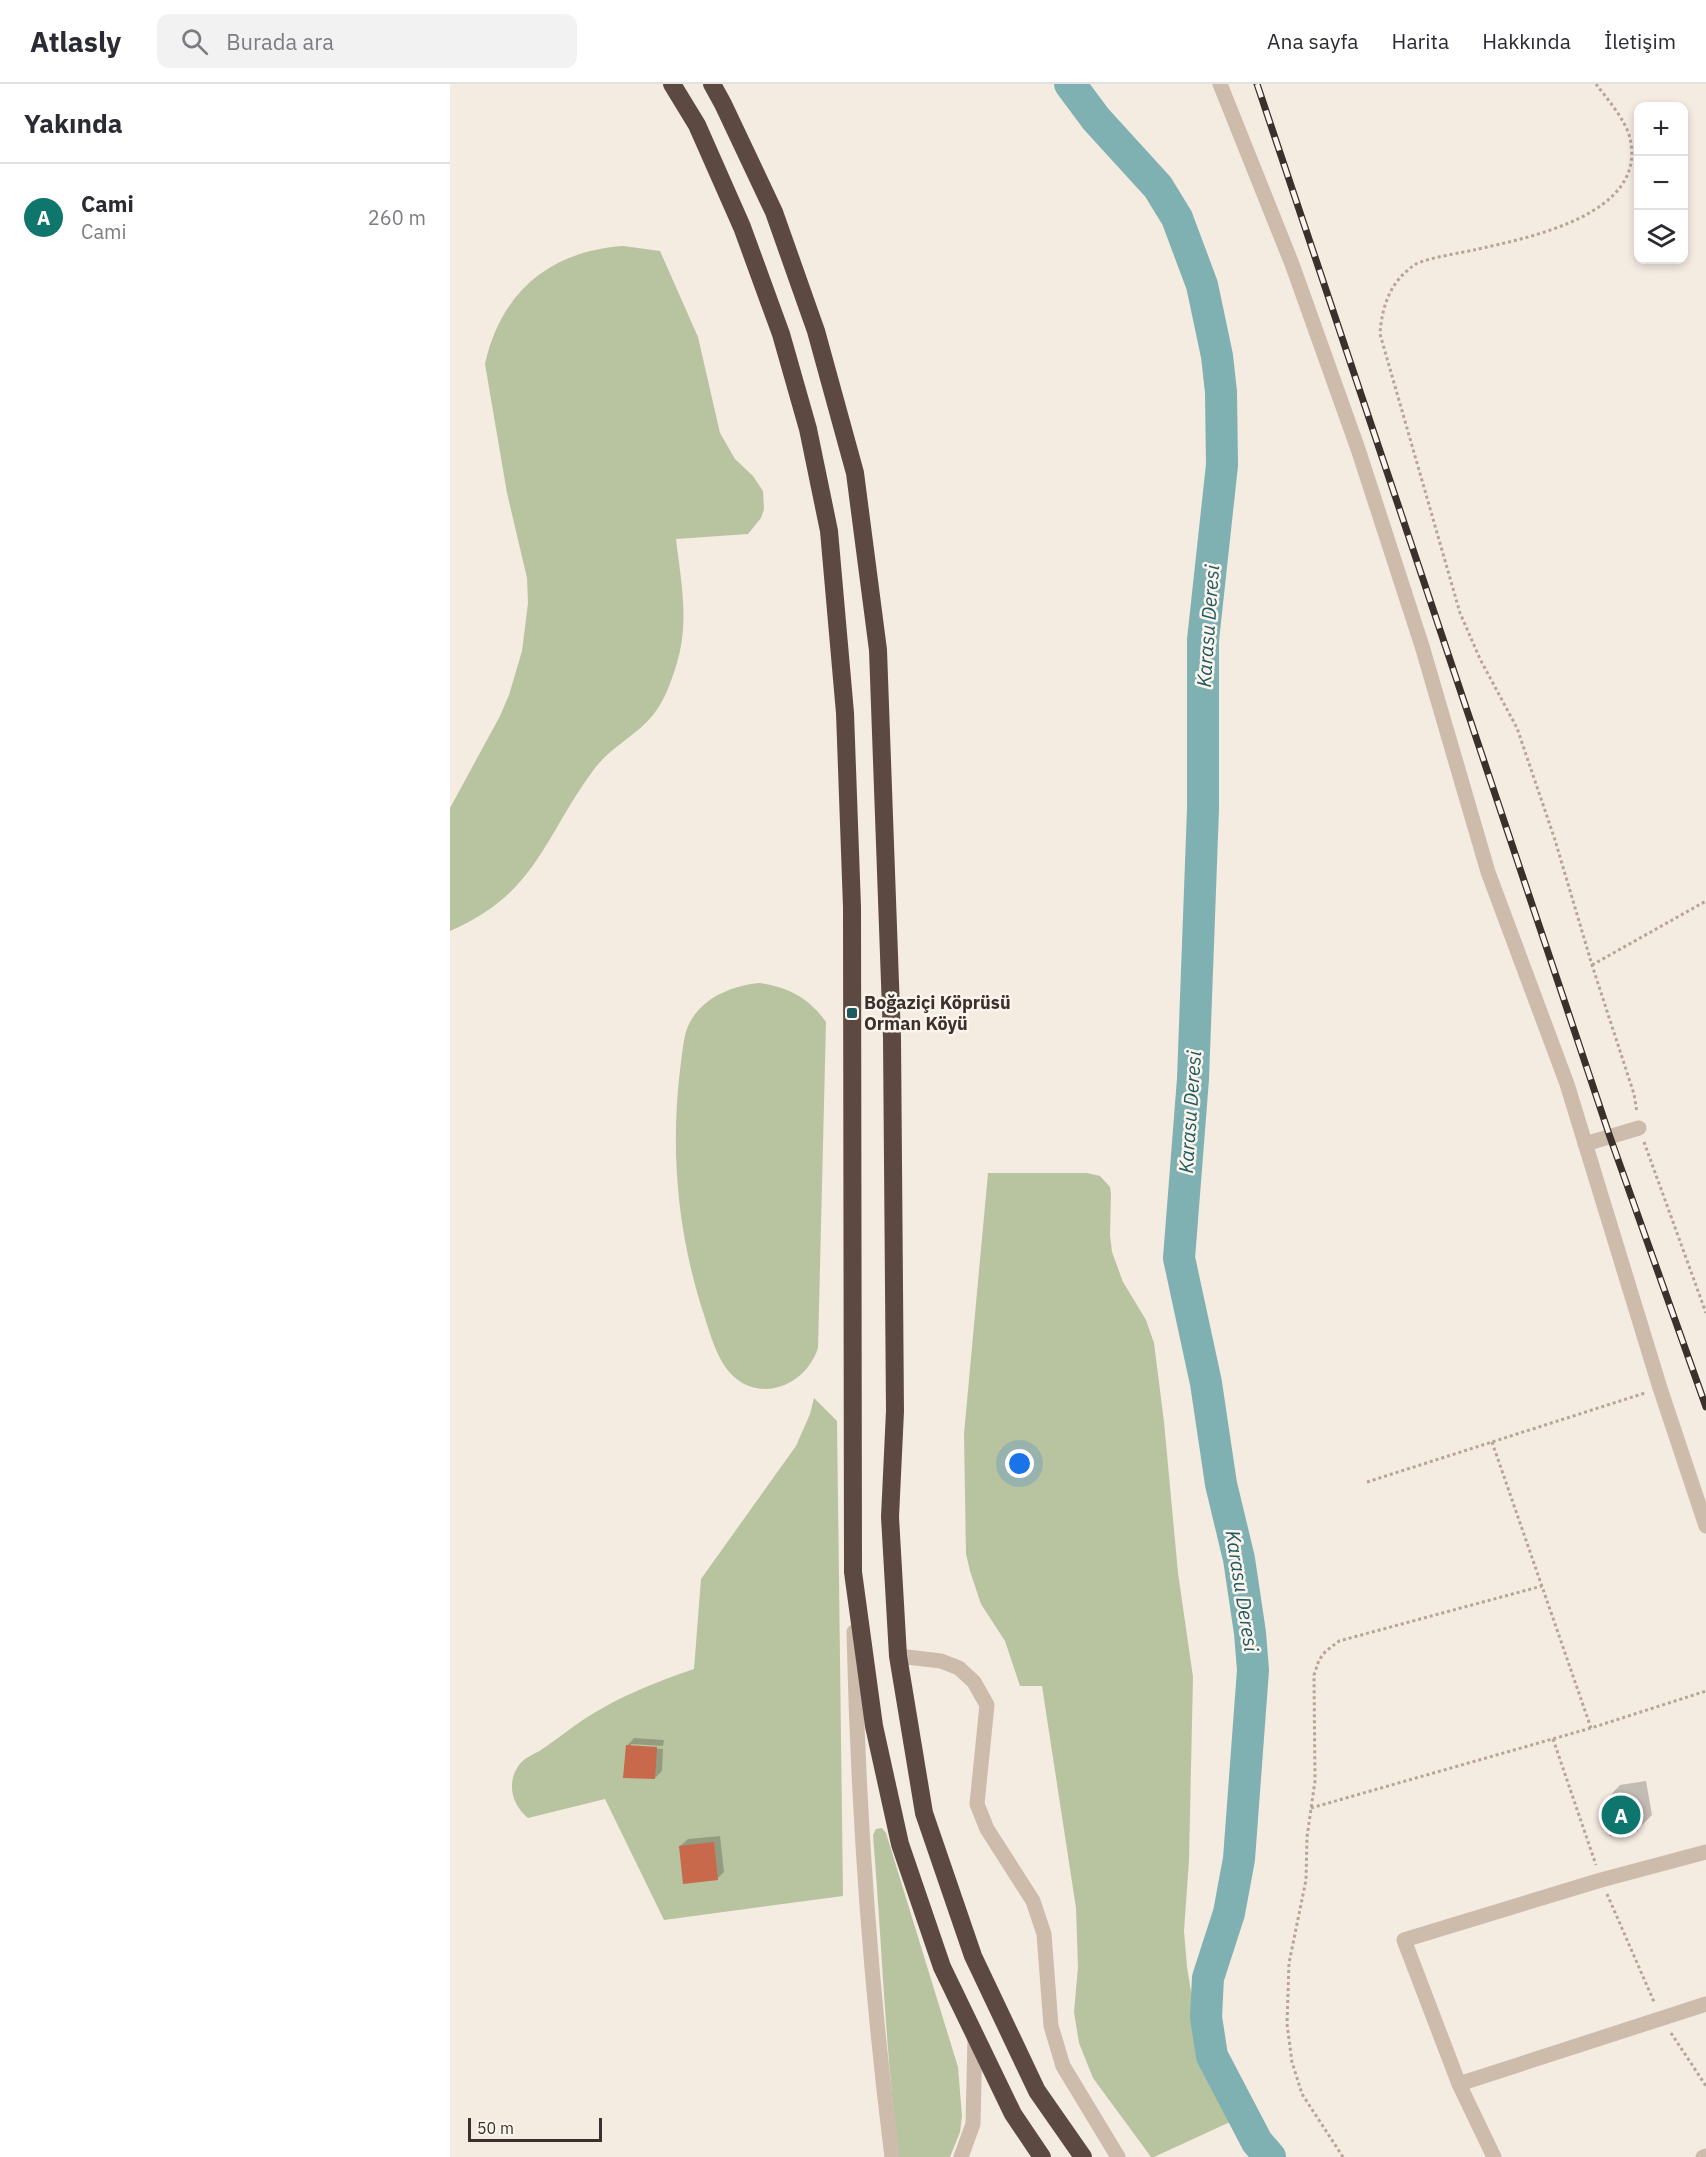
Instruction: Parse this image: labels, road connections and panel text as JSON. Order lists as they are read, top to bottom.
{
  "water": ["Karasu Deresi"],
  "places": {
    "transit": ["Boğaziçi Köprüsü Orman Köyü"]
  },
  "scale_bar": "50 m",
  "page": {
    "header": "Atlasly",
    "search": "Burada ara",
    "nav": [
      "Ana sayfa",
      "Harita",
      "Hakkında",
      "İletişim"
    ],
    "heading": "Yakında",
    "map_buttons": ["+", "−"],
    "list": [
      {
        "mark": "A",
        "name": "Cami",
        "note": "Cami",
        "value": "260 m"
      }
    ],
    "pins": "A",
    "scale": "50 m"
  }
}
